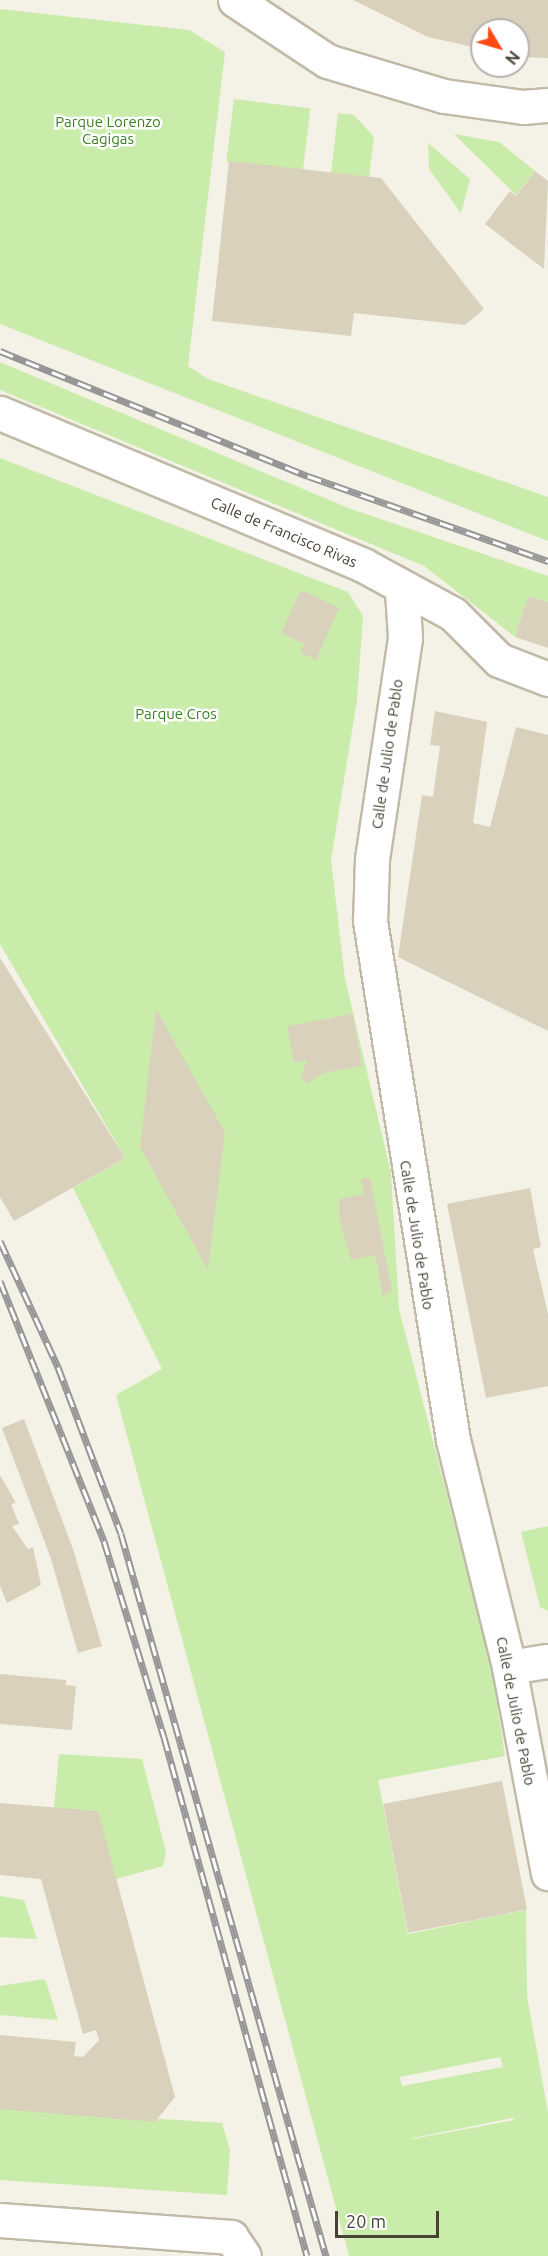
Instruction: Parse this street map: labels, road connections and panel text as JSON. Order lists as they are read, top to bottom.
{
  "streets": {
    "street": ["Calle de Francisco Rivas", "Calle de Julio de Pablo"]
  },
  "crossings": [
    ["Calle de Francisco Rivas", "Calle de Julio de Pablo"]
  ],
  "parks": ["Parque Lorenzo Cagigas", "Parque Cros"],
  "scale_bar": "20 m",
  "north": "bottom right"
}
